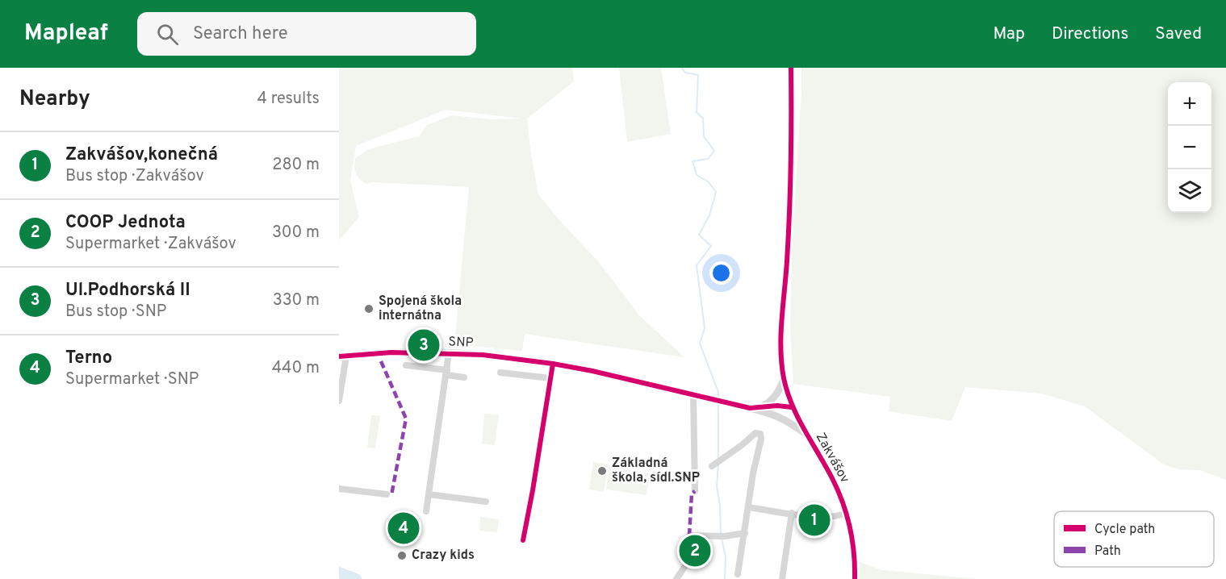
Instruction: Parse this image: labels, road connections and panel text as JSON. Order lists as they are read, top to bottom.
{
  "streets": {
    "street": ["SNP", "Zakvášov"]
  },
  "places": ["Spojená škola internátna", "Základná škola, sídl.SNP", "Crazy kids"],
  "legend": ["Cycle path", "Path"],
  "page": {
    "header": "Mapleaf",
    "search": "Search here",
    "nav": ["Map", "Directions", "Saved"],
    "heading": ["Nearby", "4 results"],
    "map_buttons": ["+", "−"],
    "list": [
      {
        "mark": "1",
        "name": "Zakvášov,konečná",
        "note": "Bus stop · Zakvášov",
        "value": "280 m"
      },
      {
        "mark": "2",
        "name": "COOP Jednota",
        "note": "Supermarket · Zakvášov",
        "value": "300 m"
      },
      {
        "mark": "3",
        "name": "Ul.Podhorská II",
        "note": "Bus stop · SNP",
        "value": "330 m"
      },
      {
        "mark": "4",
        "name": "Terno",
        "note": "Supermarket · SNP",
        "value": "440 m"
      }
    ],
    "pins": [
      "3",
      "1",
      "4",
      "2"
    ]
  }
}
